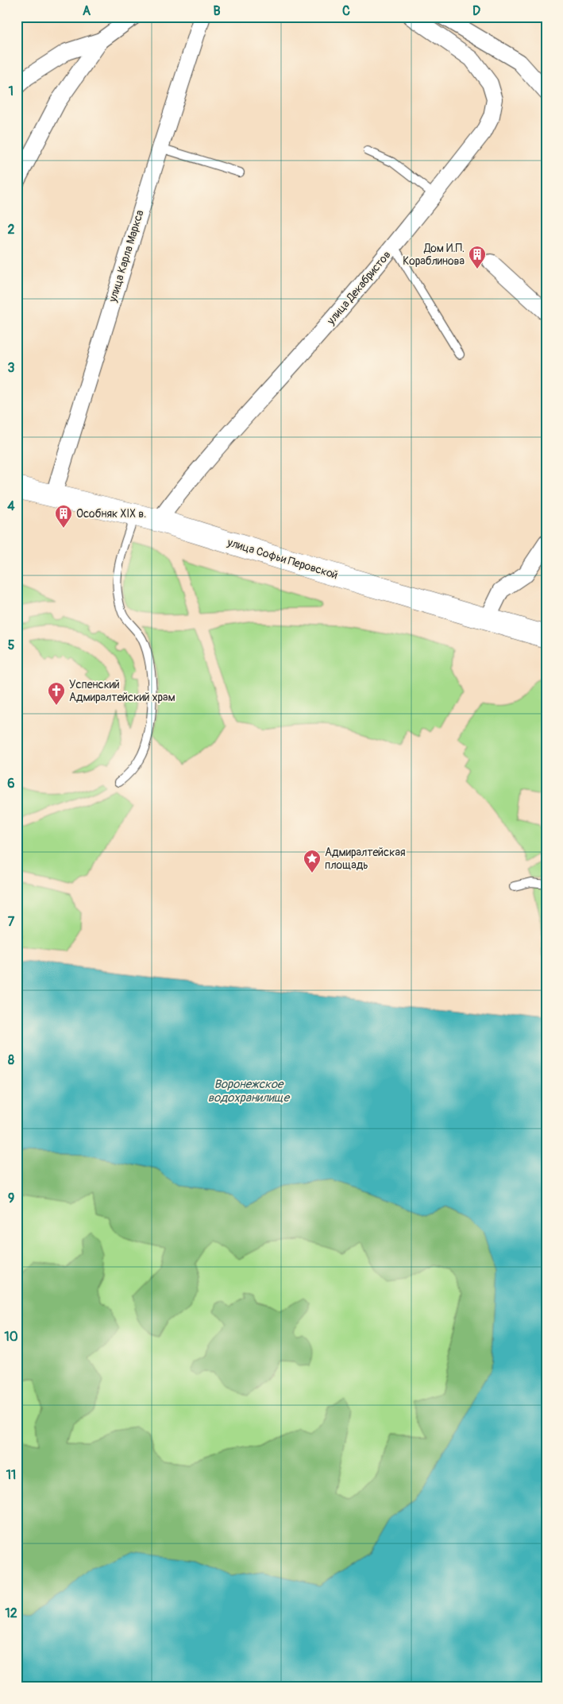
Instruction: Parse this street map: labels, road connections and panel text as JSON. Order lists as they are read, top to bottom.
{
  "streets": {
    "main road": ["улица Софьи Перовской"],
    "street": ["улица Карла Маркса", "улица Декабристов"]
  },
  "crossings": [
    ["улица Карла Маркса", "улица Софьи Перовской"],
    ["улица Декабристов", "улица Софьи Перовской"]
  ],
  "water": ["Воронежское водохранилище"],
  "places": {
    "building": ["Дом И.П. Кораблинова", "Особняк XIX в."],
    "church": ["Успенский Адмиралтейский храм"],
    "place": ["Адмиралтейская площадь"]
  },
  "grid": {
    "columns": [
      "A",
      "B",
      "C",
      "D"
    ],
    "rows": [
      "1",
      "2",
      "3",
      "4",
      "5",
      "6",
      "7",
      "8",
      "9",
      "10",
      "11",
      "12"
    ]
  }
}
